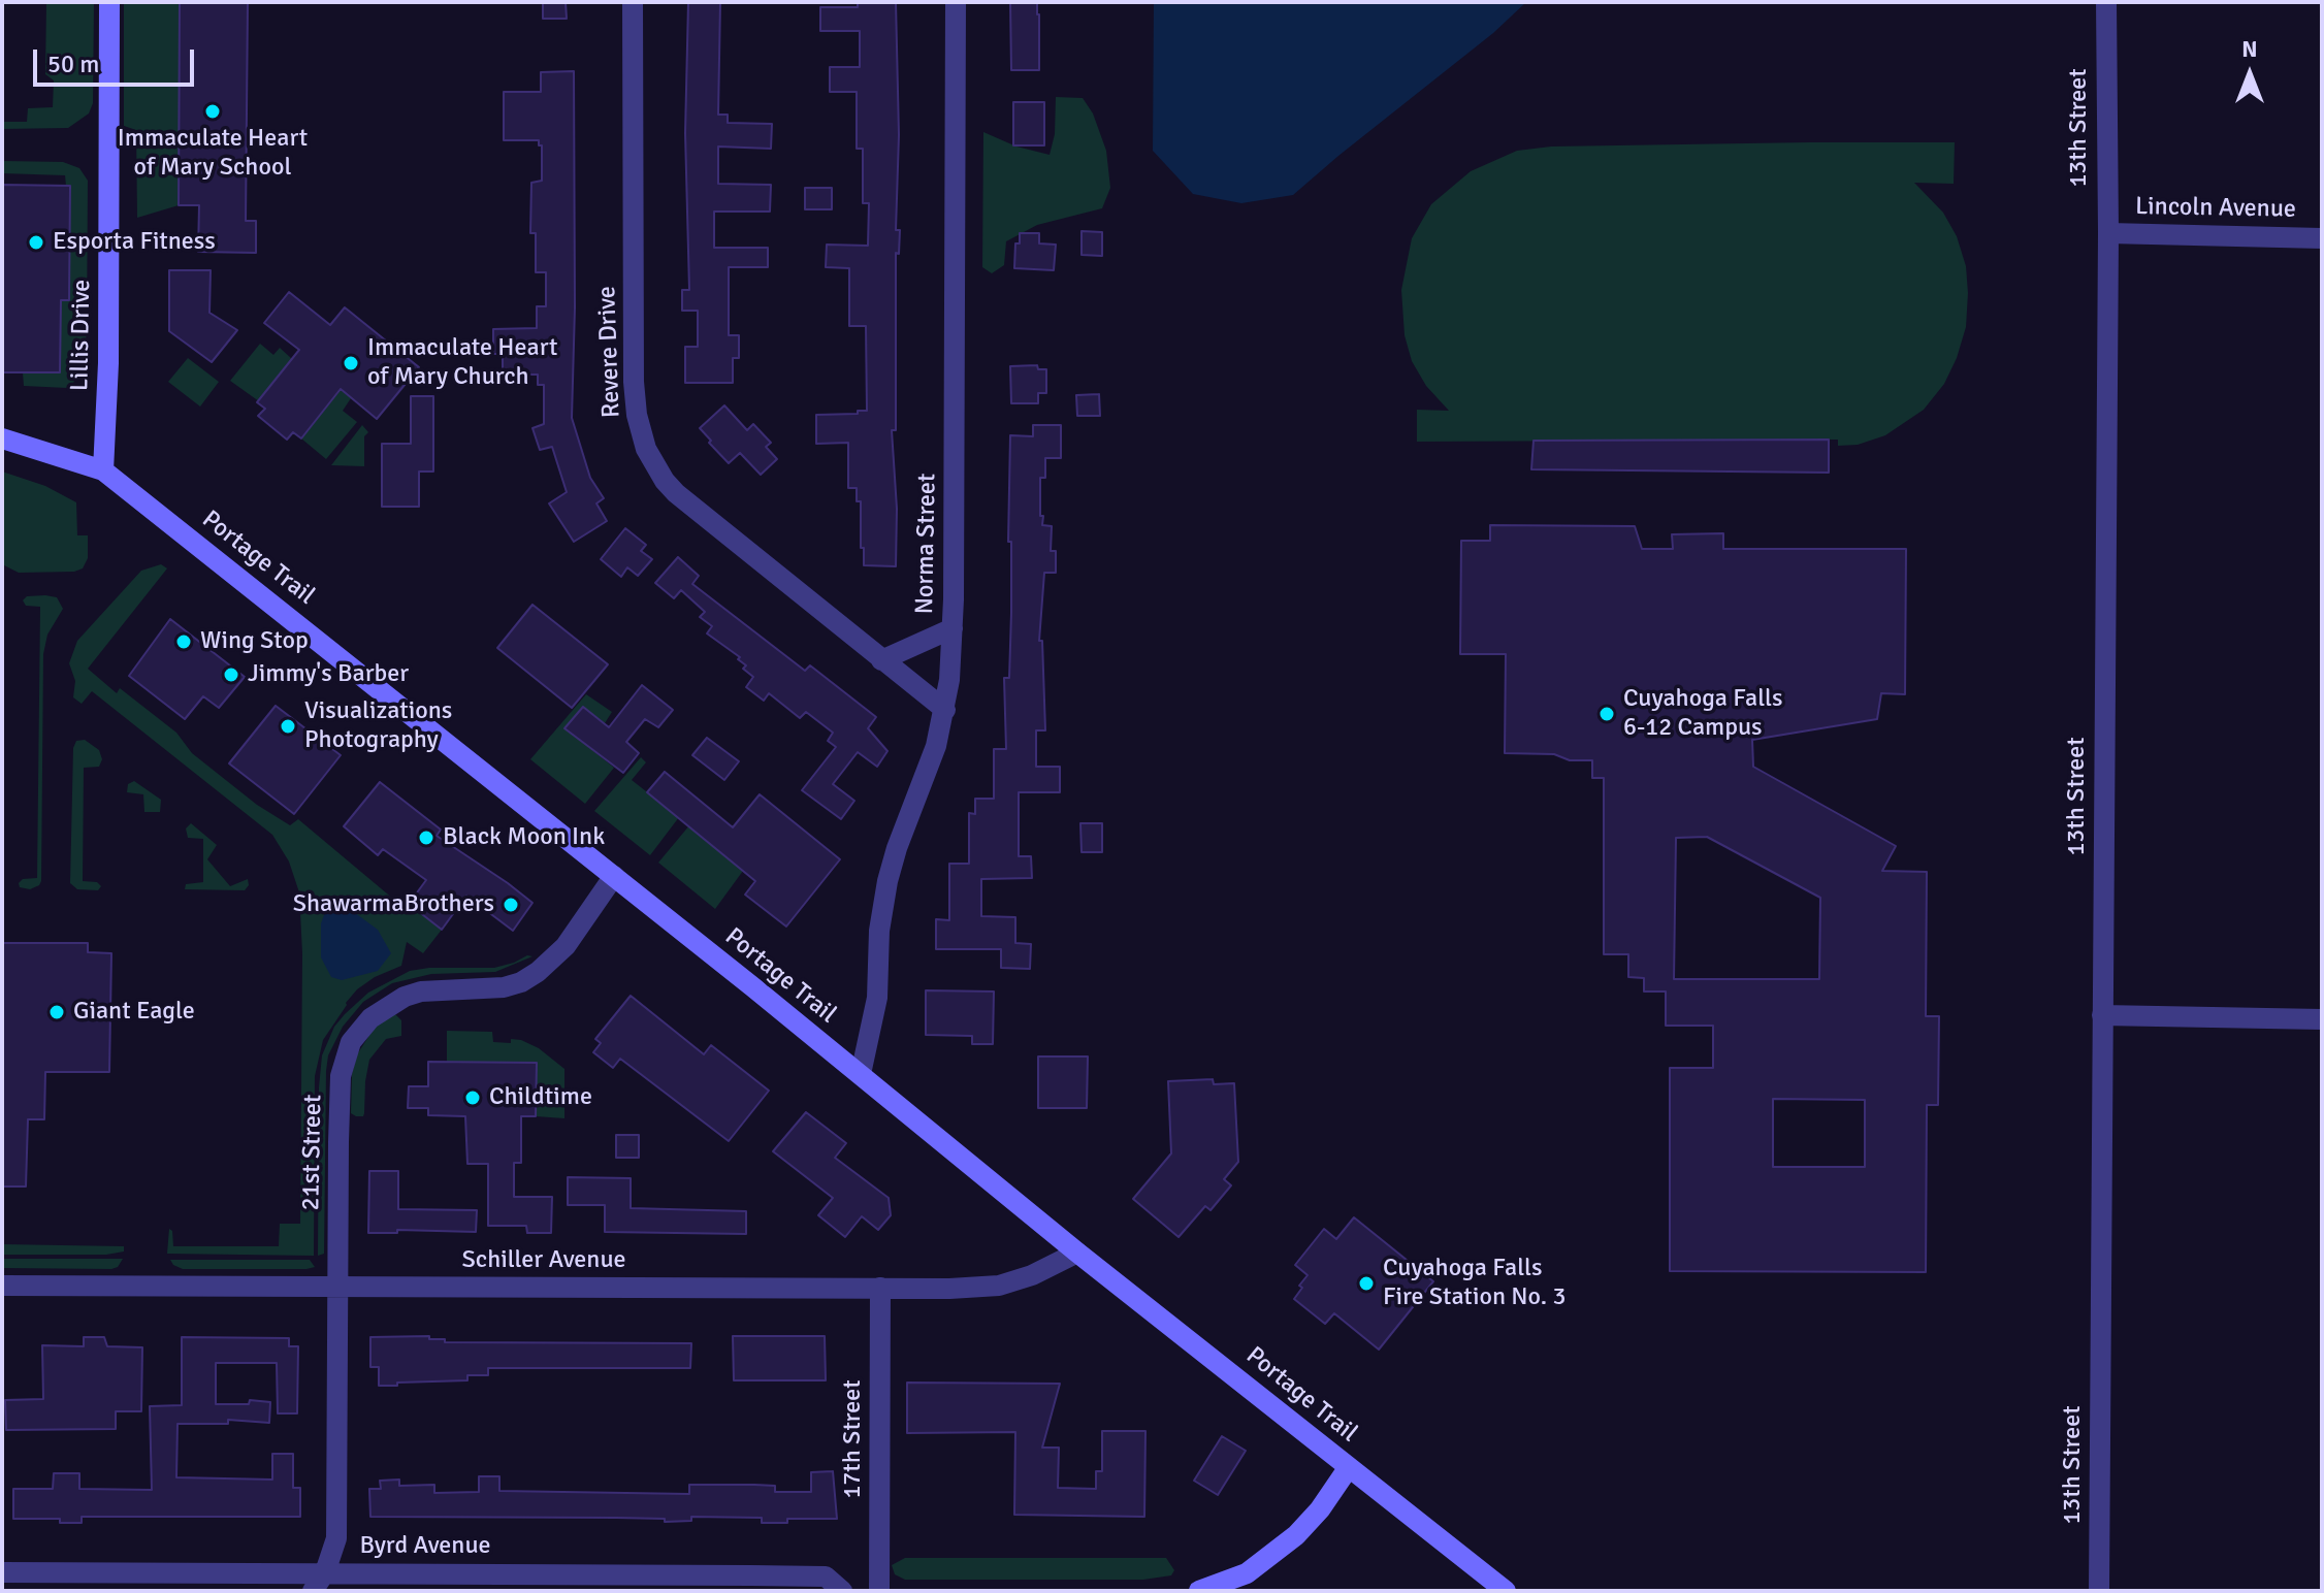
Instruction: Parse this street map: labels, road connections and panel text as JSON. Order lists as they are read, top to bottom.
{
  "streets": {
    "main road": ["Lillis Drive", "Portage Trail"],
    "street": [
      "13th Street",
      "Lincoln Avenue",
      "Revere Drive",
      "Norma Street",
      "21st Street",
      "Schiller Avenue",
      "17th Street",
      "Byrd Avenue"
    ]
  },
  "crossings": [
    ["13th Street", "Lincoln Avenue"],
    ["Lillis Drive", "Portage Trail"],
    ["Revere Drive", "Norma Street"],
    ["Norma Street", "Portage Trail"],
    ["Portage Trail", "21st Street"],
    ["Portage Trail", "Schiller Avenue"],
    ["21st Street", "Schiller Avenue"],
    ["21st Street", "Byrd Avenue"],
    ["Schiller Avenue", "17th Street"]
  ],
  "places": [
    "Immaculate Heart of Mary School",
    "Esporta Fitness",
    "Immaculate Heart of Mary Church",
    "Wing Stop",
    "Jimmy's Barber",
    "Cuyahoga Falls 6-12 Campus",
    "Visualizations Photography",
    "Black Moon Ink",
    "ShawarmaBrothers",
    "Giant Eagle",
    "Childtime",
    "Cuyahoga Falls Fire Station No. 3"
  ],
  "scale_bar": "50 m",
  "north": "top"
}
